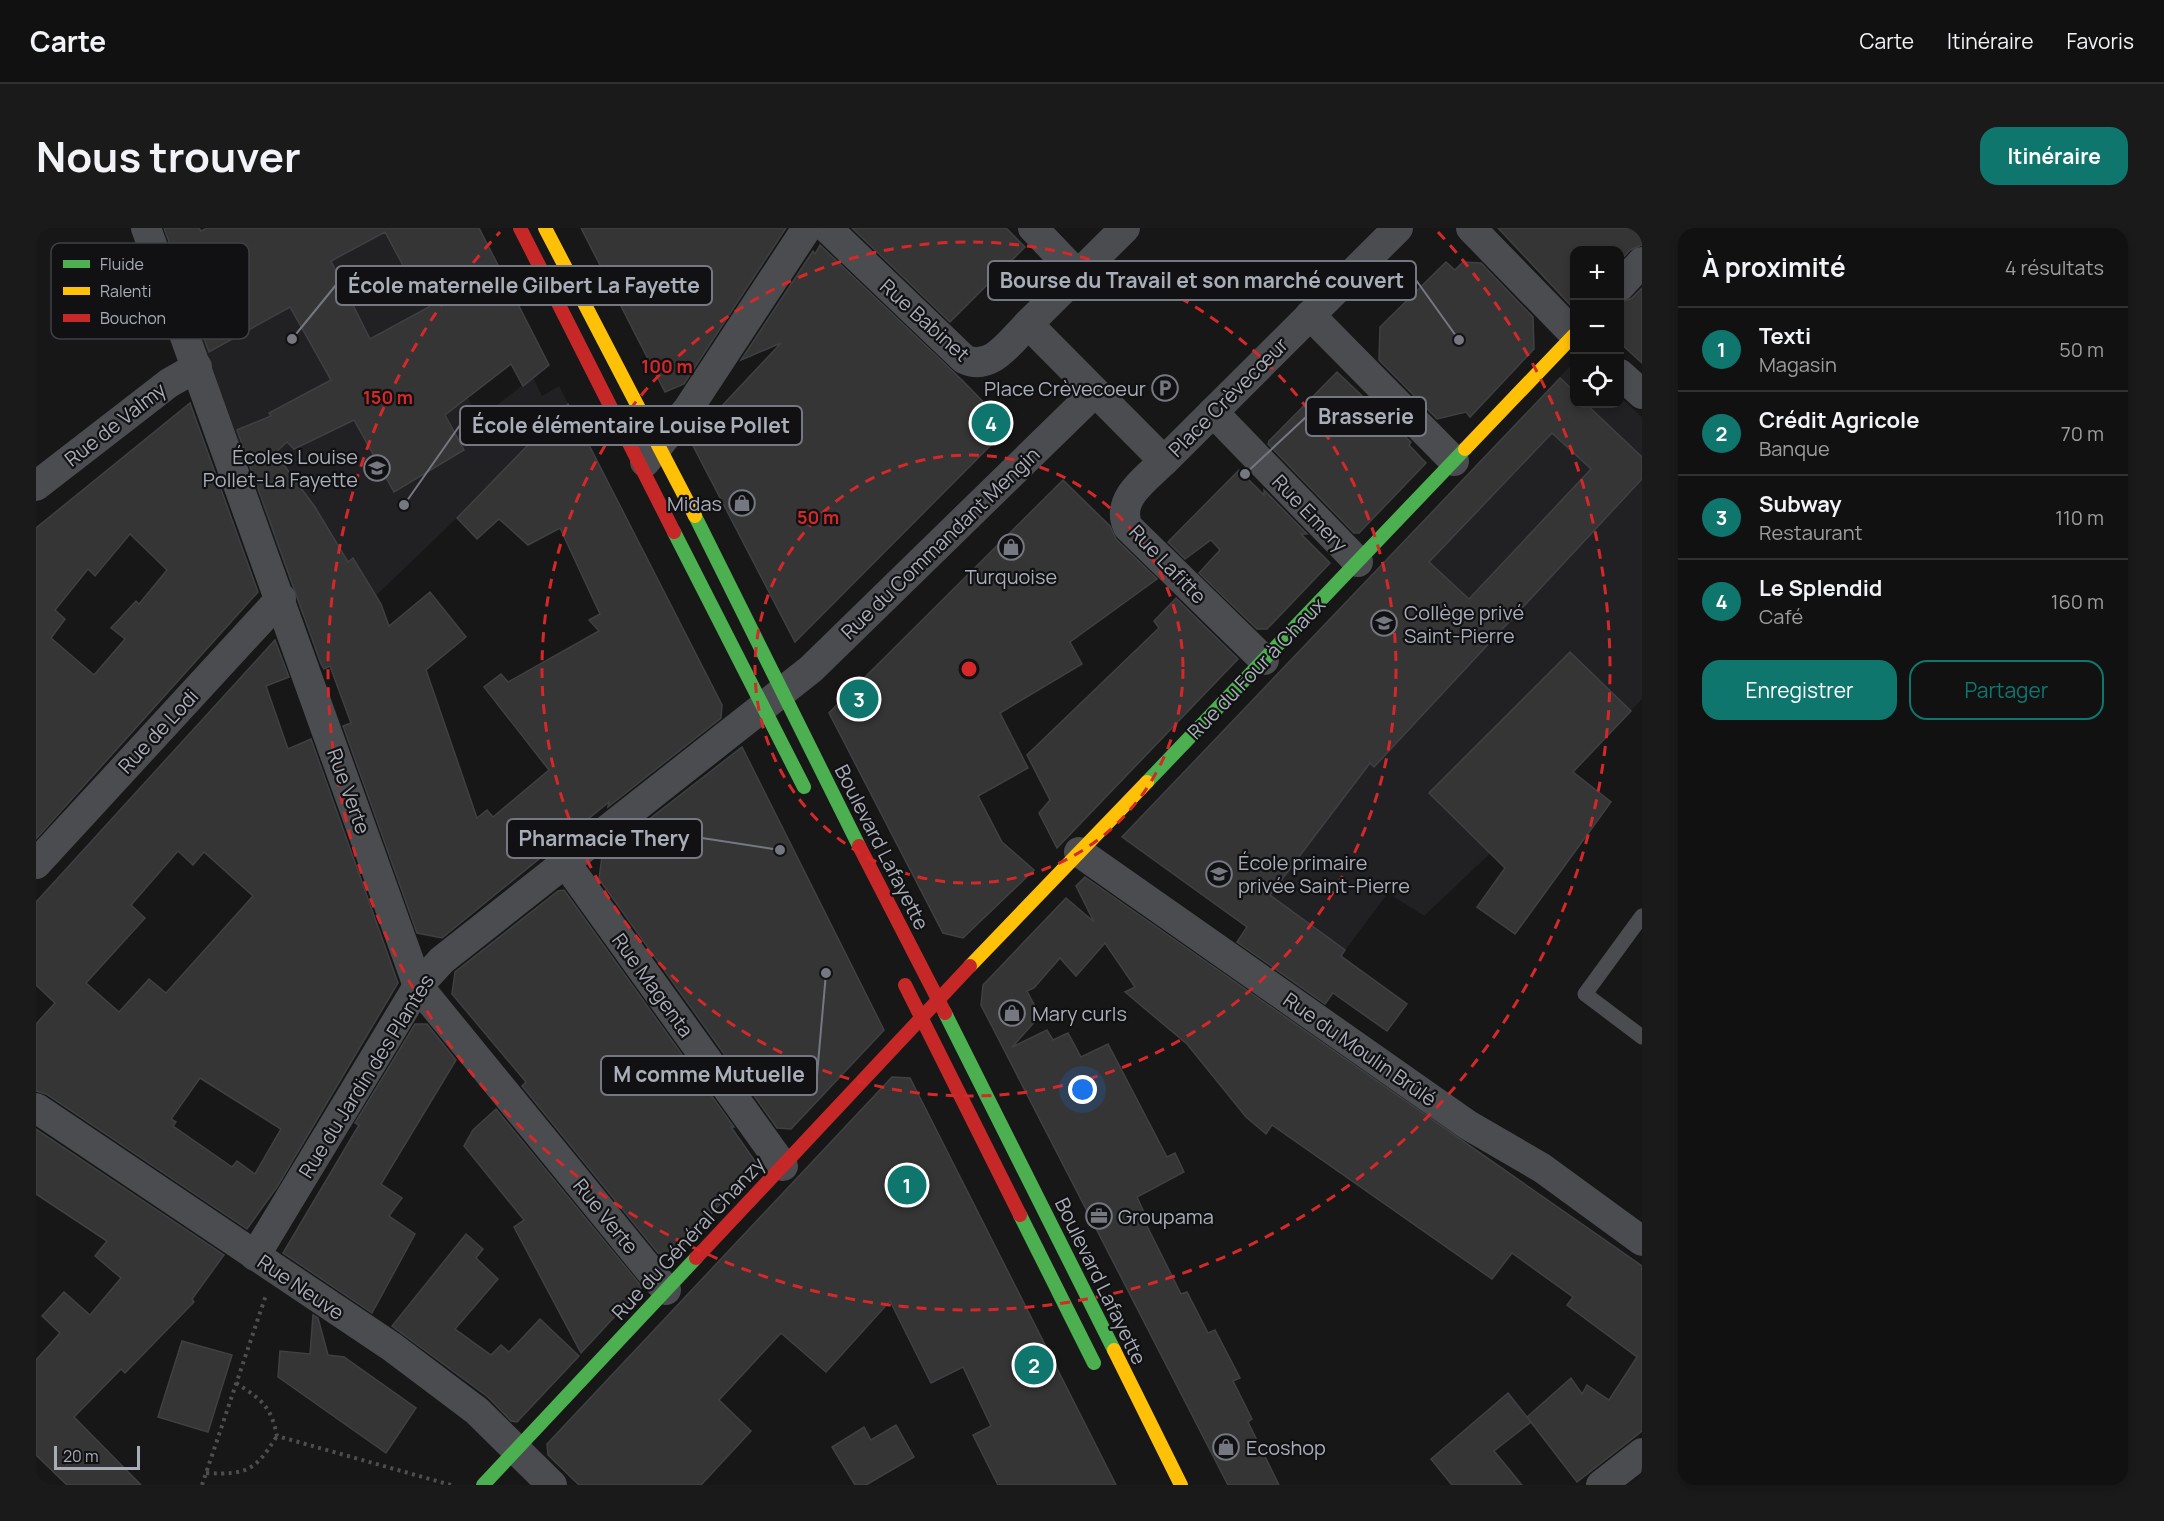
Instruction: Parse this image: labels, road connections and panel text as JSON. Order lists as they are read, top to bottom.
{
  "streets": {
    "main road": ["Rue du Four à Chaux", "Boulevard Lafayette", "Rue du Général Chanzy"],
    "street": [
      "Rue Babinet",
      "Place Crèvecœur",
      "Rue de Valmy",
      "Rue Emery",
      "Rue du Commandant Mengin",
      "Rue Lafitte",
      "Rue de Lodi",
      "Rue Verte",
      "Rue Magenta",
      "Rue du Moulin Brûlé",
      "Rue du Jardin des Plantes",
      "Rue Neuve"
    ]
  },
  "crossings": [
    ["Rue Babinet", "Place Crèvecœur"],
    ["Place Crèvecœur", "Rue Emery"],
    ["Place Crèvecœur", "Rue du Commandant Mengin"],
    ["Place Crèvecœur", "Rue Lafitte"],
    ["Rue de Valmy", "Rue Verte"],
    ["Rue Emery", "Rue du Four à Chaux"],
    ["Rue du Commandant Mengin", "Boulevard Lafayette"],
    ["Rue du Commandant Mengin", "Rue du Jardin des Plantes"],
    ["Rue Lafitte", "Rue du Four à Chaux"],
    ["Rue du Four à Chaux", "Boulevard Lafayette"],
    ["Rue du Four à Chaux", "Rue du Moulin Brûlé"],
    ["Rue du Four à Chaux", "Rue du Général Chanzy"],
    ["Rue de Lodi", "Rue Verte"],
    ["Rue Verte", "Rue du Jardin des Plantes"],
    ["Rue Verte", "Rue du Général Chanzy"],
    ["Boulevard Lafayette", "Rue du Jardin des Plantes"],
    ["Boulevard Lafayette", "Rue du Général Chanzy"],
    ["Rue Magenta", "Rue du Jardin des Plantes"],
    ["Rue Magenta", "Rue du Général Chanzy"],
    ["Rue du Jardin des Plantes", "Rue Neuve"],
    ["Rue du Général Chanzy", "Rue Neuve"]
  ],
  "places": {
    "other": [
      "École maternelle Gilbert La Fayette",
      "Bourse du Travail et son marché couvert",
      "Brasserie",
      "École élémentaire Louise Pollet",
      "Pharmacie Thery",
      "M comme Mutuelle"
    ],
    "parking": ["Place Crèvecoeur"],
    "school or university": ["Écoles Louise Pollet-La Fayette", "Collège privé Saint-Pierre", "École primaire privée Saint-Pierre"],
    "shop": [
      "Midas",
      "Turquoise",
      "Mary curls",
      "Ecoshop"
    ],
    "office": ["Groupama"]
  },
  "legend": ["Fluide", "Ralenti", "Bouchon"],
  "scale_bar": "20 m",
  "page": {
    "header": "Carte",
    "nav": ["Carte", "Itinéraire", "Favoris"],
    "title": "Nous trouver",
    "buttons": [
      "Itinéraire",
      ["Enregistrer", "Partager"]
    ],
    "heading": ["À proximité", "4 résultats"],
    "map_buttons": ["+", "−"],
    "list": [
      {
        "mark": "1",
        "name": "Texti",
        "note": "Magasin",
        "value": "50 m"
      },
      {
        "mark": "2",
        "name": "Crédit Agricole",
        "note": "Banque",
        "value": "70 m"
      },
      {
        "mark": "3",
        "name": "Subway",
        "note": "Restaurant",
        "value": "110 m"
      },
      {
        "mark": "4",
        "name": "Le Splendid",
        "note": "Café",
        "value": "160 m"
      }
    ],
    "pins": [
      "4",
      "3",
      "1",
      "2"
    ],
    "scale": "20 m"
  },
  "rings": ["100 m", "150 m", "50 m"]
}
